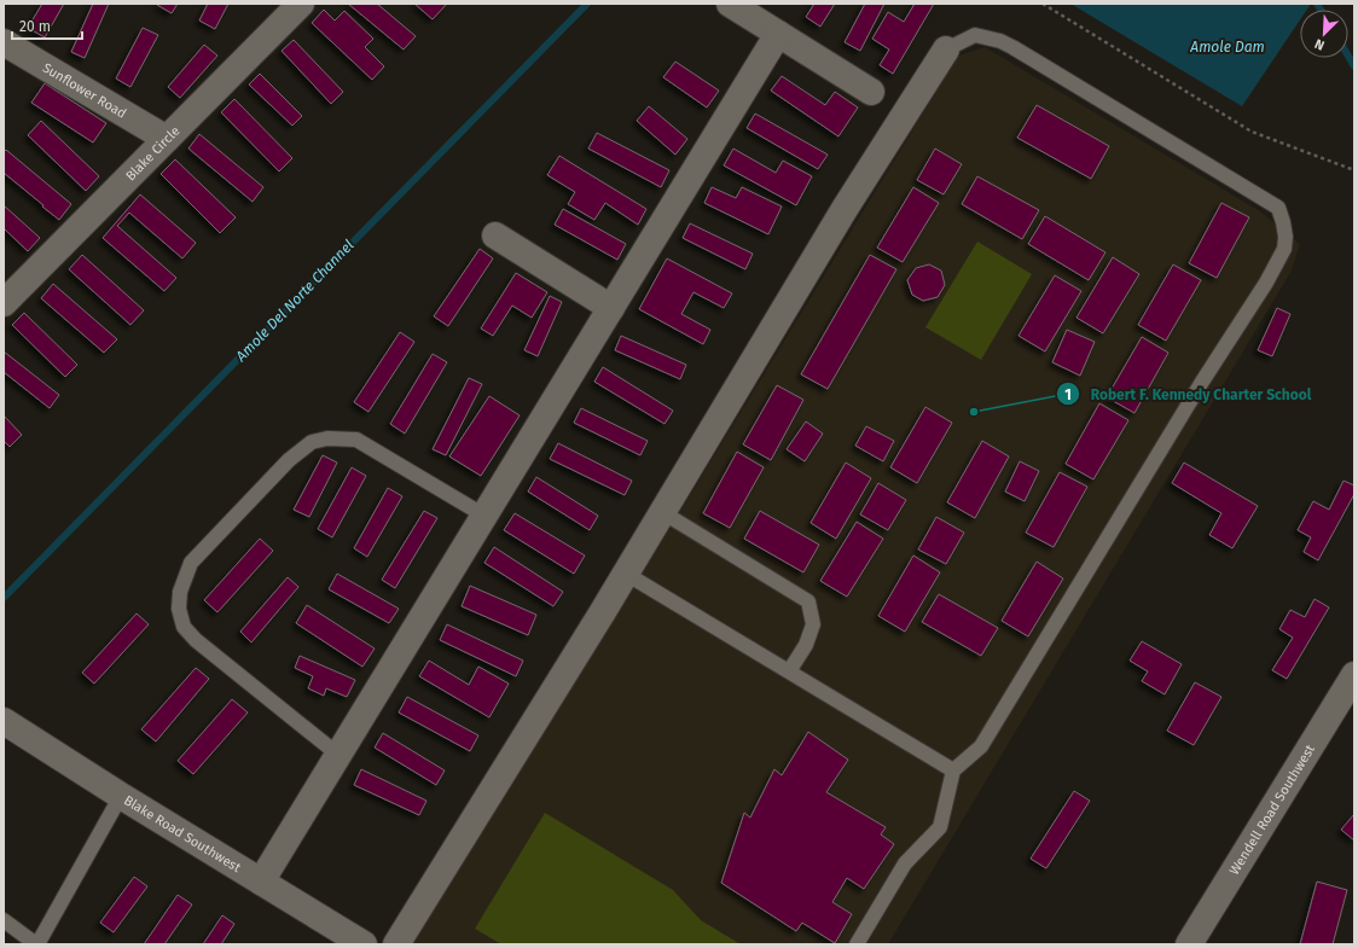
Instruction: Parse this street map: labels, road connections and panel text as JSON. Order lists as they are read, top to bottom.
{
  "streets": {
    "street": [
      "Sunflower Road",
      "Blake Circle",
      "Wendell Road Southwest",
      "Blake Road Southwest"
    ]
  },
  "crossings": [
    ["Sunflower Road", "Blake Circle"]
  ],
  "water": ["Amole Dam", "Amole Del Norte Channel"],
  "places": ["Robert F. Kennedy Charter School"],
  "scale_bar": "20 m",
  "north": "bottom left"
}
